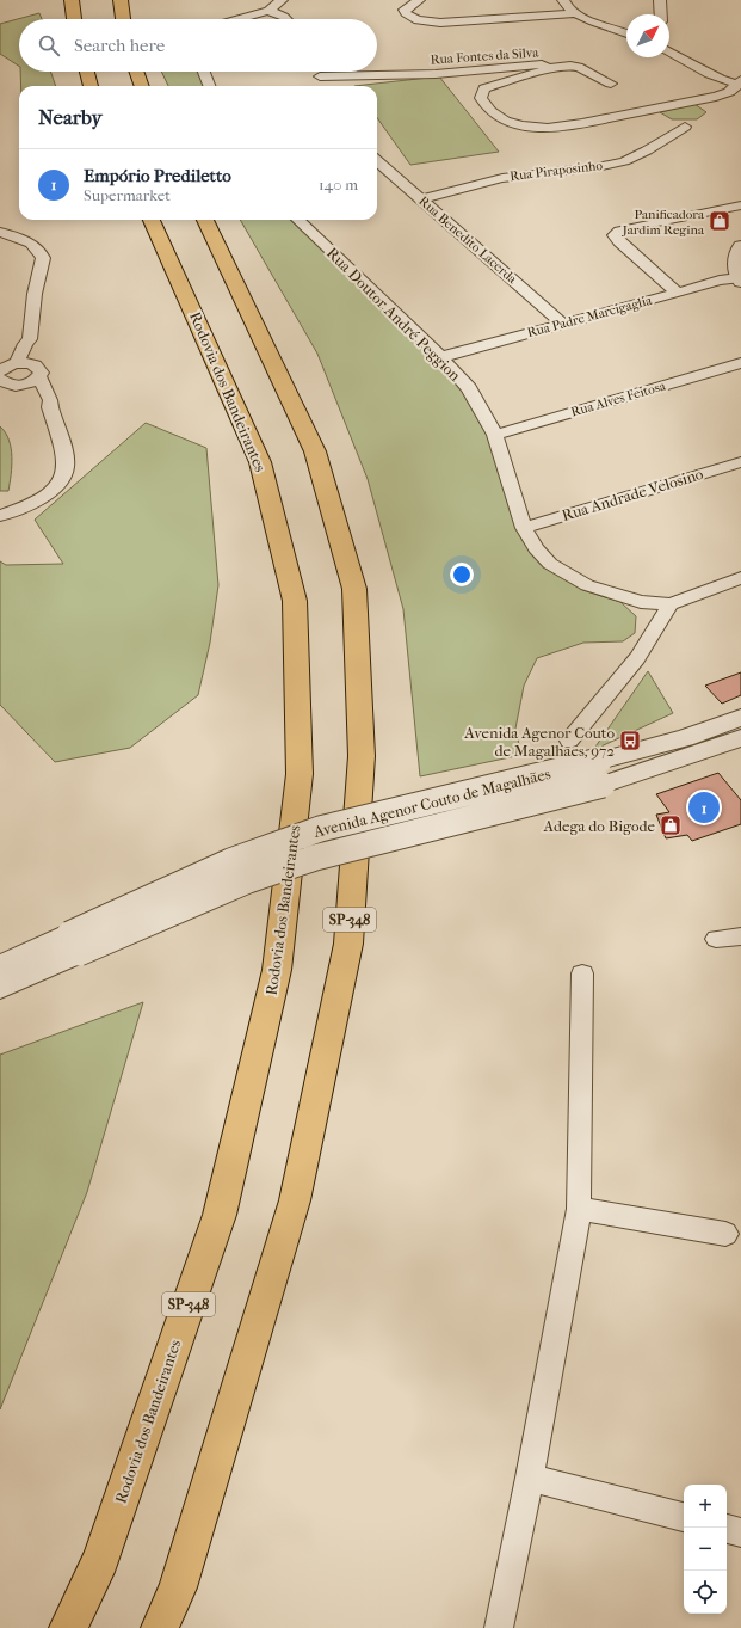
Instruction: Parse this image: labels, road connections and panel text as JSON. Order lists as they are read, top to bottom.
{
  "streets": {
    "highway": ["Rodovia dos Bandeirantes", "SP-348"],
    "street": [
      "Rua Fontes da Silva",
      "Rua Piraposinho",
      "Rua Benedito Lacerda",
      "Rua Doutor André Peggion",
      "Rua Padre Marcigaglia",
      "Rua Alves Feitosa",
      "Rua Andrade Velosino",
      "Avenida Agenor Couto de Magalhães"
    ]
  },
  "crossings": [
    ["Rua Piraposinho", "Rua Benedito Lacerda"],
    ["Rua Benedito Lacerda", "Rua Padre Marcigaglia"],
    ["Rua Doutor André Peggion", "Rua Padre Marcigaglia"],
    ["Rua Doutor André Peggion", "Rua Alves Feitosa"],
    ["Rua Doutor André Peggion", "Rua Andrade Velosino"]
  ],
  "places": {
    "shop": ["Panificadora Jardim Regina", "Adega do Bigode"],
    "bus stop": ["Avenida Agenor Couto de Magalhães, 972"]
  },
  "north": "top right",
  "page": {
    "search": "Search here",
    "heading": "Nearby",
    "list": [
      {
        "mark": "1",
        "name": "Empório Prediletto",
        "note": "Supermarket",
        "value": "140 m"
      }
    ],
    "pins": "1",
    "map_buttons": ["+", "−"]
  }
}
